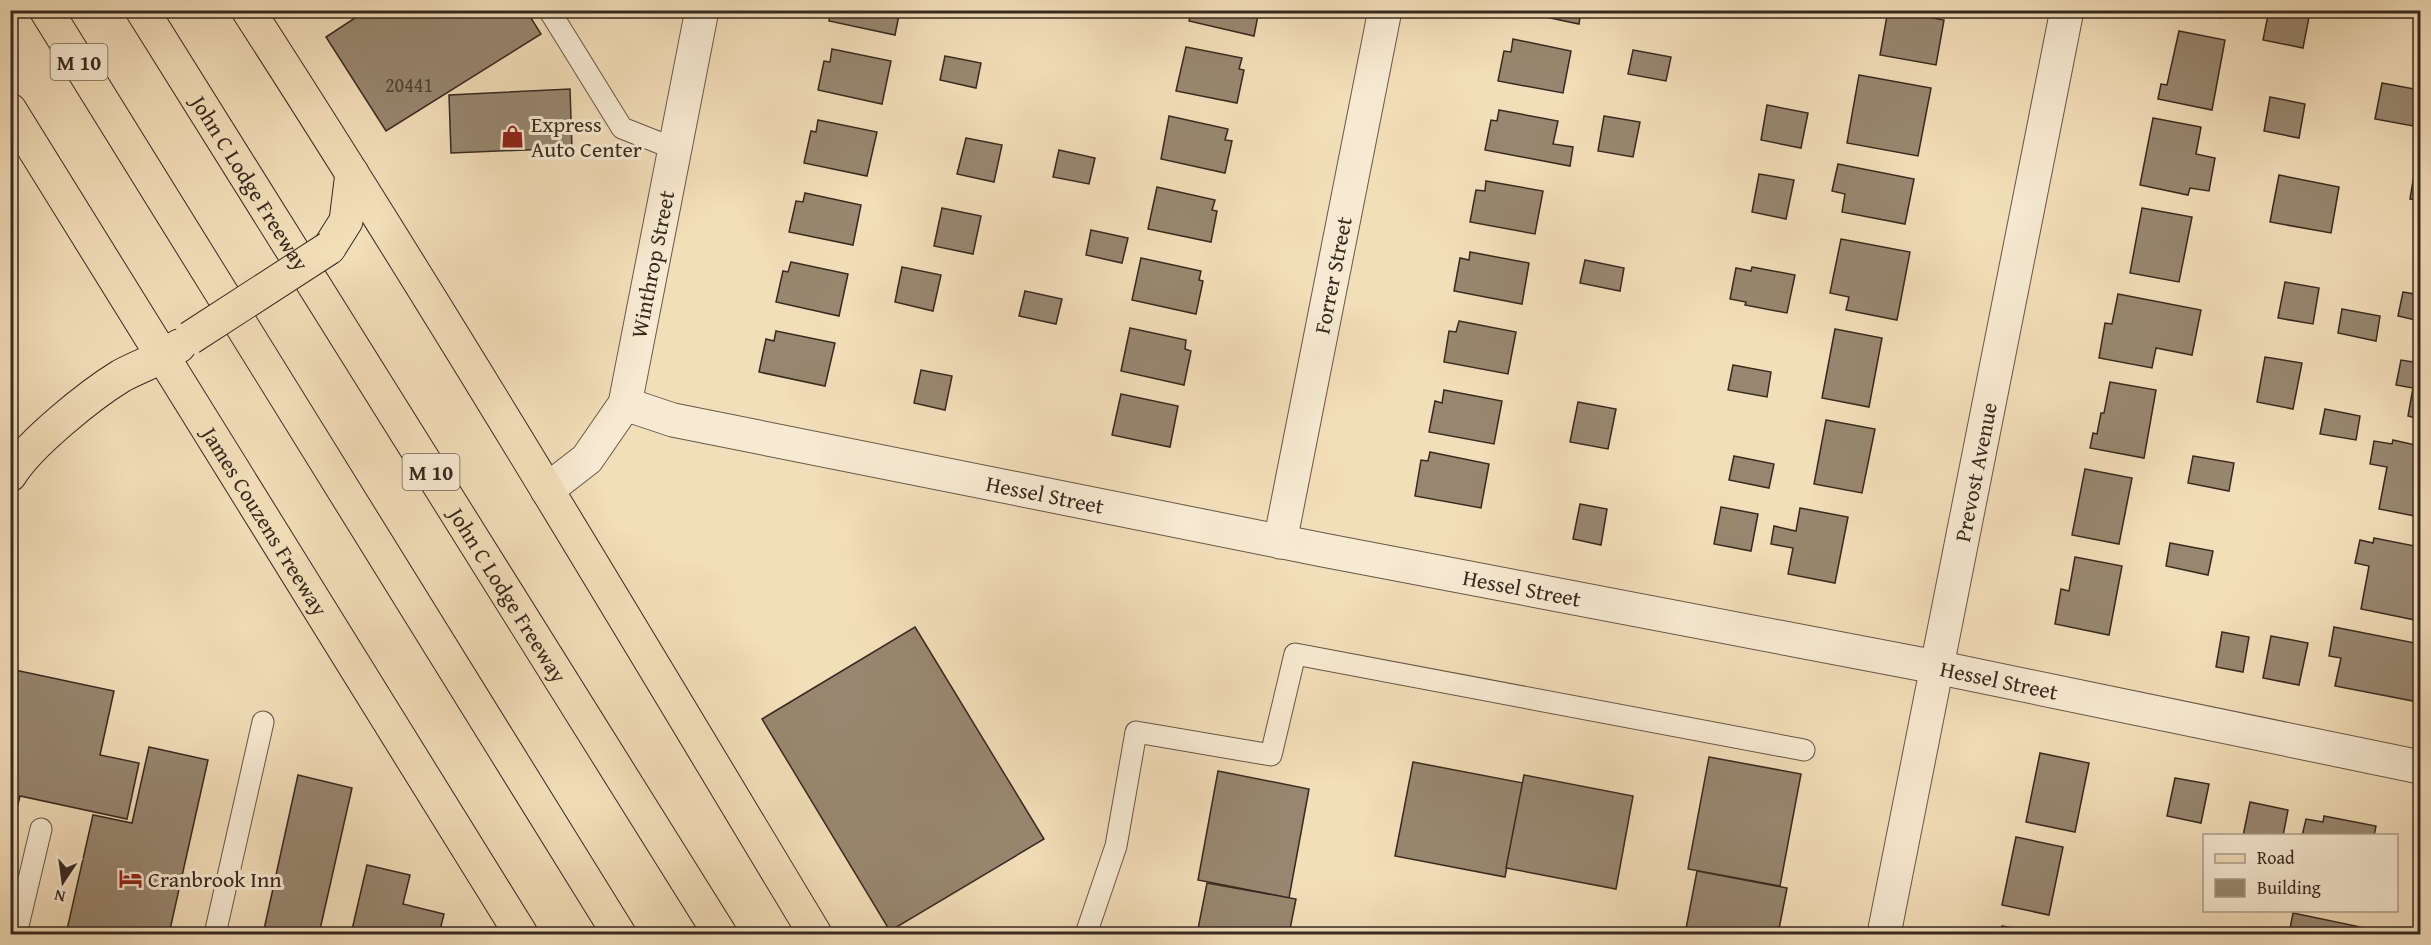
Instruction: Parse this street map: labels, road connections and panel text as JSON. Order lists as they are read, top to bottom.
{
  "streets": {
    "main road": ["M 10", "John C Lodge Freeway", "James Couzens Freeway"],
    "street": [
      "Winthrop Street",
      "Forrer Street",
      "Prevost Avenue",
      "Hessel Street"
    ]
  },
  "crossings": [
    ["Winthrop Street", "Hessel Street"],
    ["Forrer Street", "Hessel Street"],
    ["Prevost Avenue", "Hessel Street"]
  ],
  "places": {
    "shop": ["Express Auto Center"],
    "hotel": ["Cranbrook Inn"]
  },
  "house_numbers": ["20441"],
  "legend": ["Road", "Building"],
  "north": "bottom"
}
